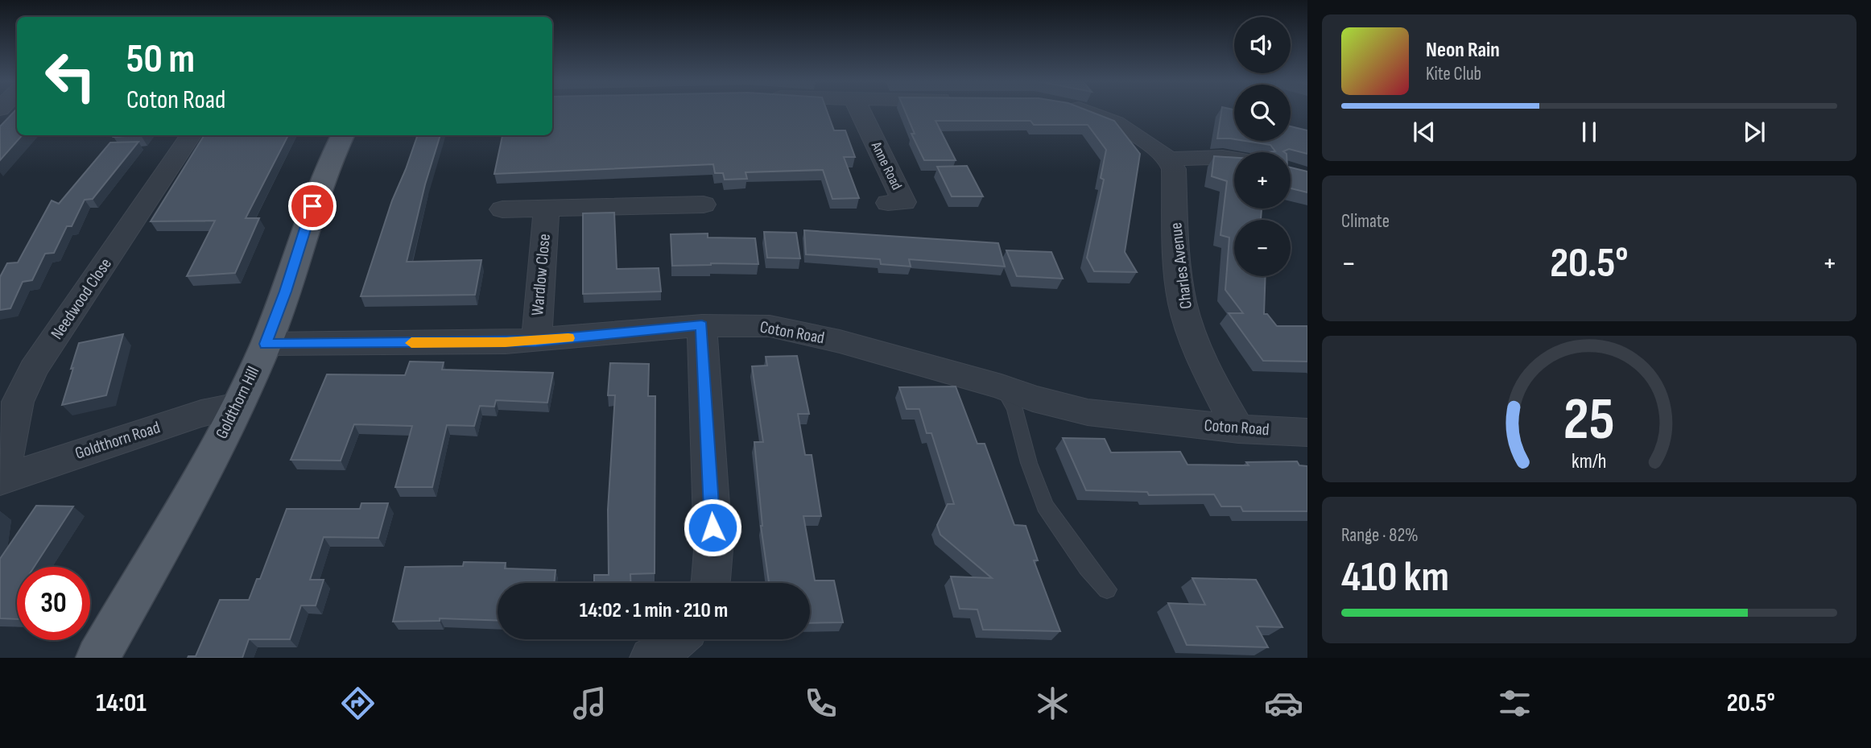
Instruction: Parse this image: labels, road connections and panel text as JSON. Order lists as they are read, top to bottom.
{
  "streets": {
    "main road": ["Goldthorn Hill"],
    "street": [
      "Anne Road",
      "Charles Avenue",
      "Wardlow Close",
      "Needwood Close",
      "Coton Road",
      "Goldthorn Road"
    ]
  },
  "crossings": [
    ["Charles Avenue", "Coton Road"],
    ["Wardlow Close", "Coton Road"],
    ["Needwood Close", "Goldthorn Road"],
    ["Coton Road", "Goldthorn Hill"],
    ["Goldthorn Hill", "Goldthorn Road"]
  ],
  "page": {
    "map_buttons": ["+", "−"],
    "turn": ["50 m", "Coton Road"],
    "song": ["Neon Rain", "Kite Club"],
    "tile": [
      "Climate",
      ["Range · 82%", "410 km"]
    ],
    "heat": ["−", "20.5°", "+"],
    "limit": "30",
    "trip": "14:02 · 1 min · 210 m",
    "tabs": ["14:01", "20.5°"],
    "gauge": ["25", "km/h"]
  }
}
